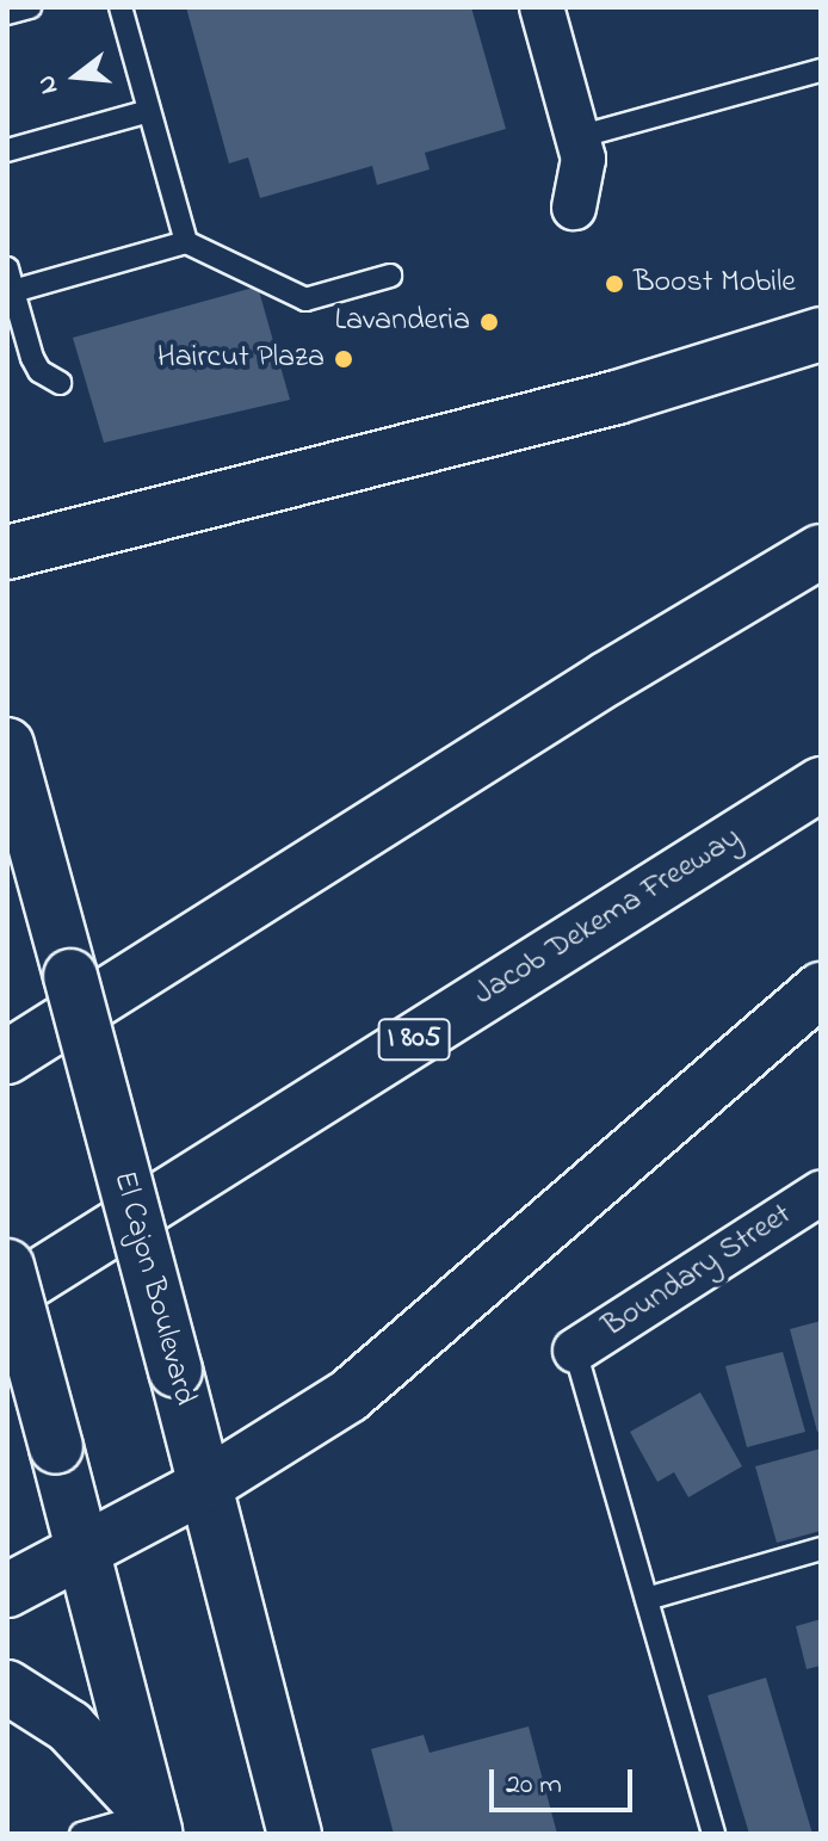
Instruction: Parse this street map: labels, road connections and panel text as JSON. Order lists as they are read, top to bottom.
{
  "streets": {
    "main road": ["Jacob Dekema Freeway", "I 805", "El Cajon Boulevard"],
    "street": ["Boundary Street"]
  },
  "places": ["Boost Mobile", "Lavanderia", "Haircut Plaza"],
  "scale_bar": "20 m",
  "north": "left"
}
